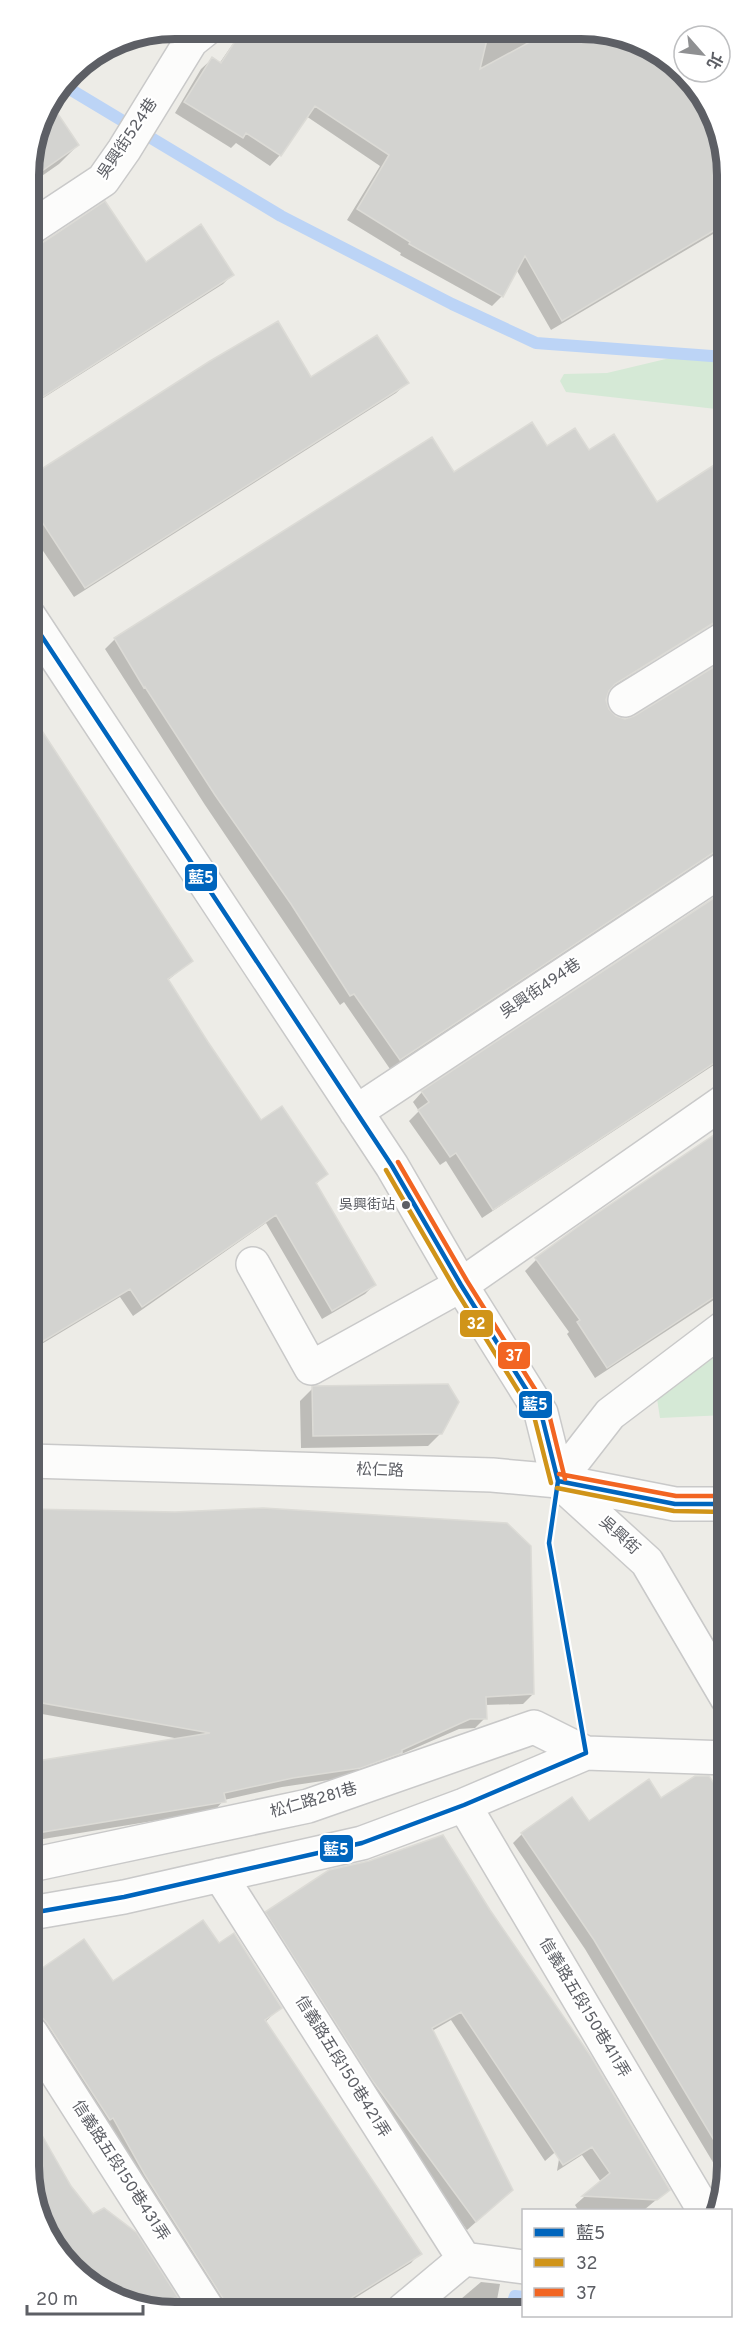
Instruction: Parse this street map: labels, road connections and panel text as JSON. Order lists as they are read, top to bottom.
{
  "streets": {
    "street": [
      "吳興街524巷",
      "吳興街494巷",
      "松仁路",
      "吳興街",
      "松仁路281巷",
      "信義路五段150巷411弄",
      "信義路五段150巷421弄",
      "信義路五段150巷431弄"
    ]
  },
  "crossings": [
    ["松仁路", "吳興街"]
  ],
  "places": ["吳興街站"],
  "lines": ["transit line 藍5", "transit line 37", "transit line 32"],
  "legend": ["藍5", "32", "37"],
  "scale_bar": "20 m",
  "north": "bottom right"
}
